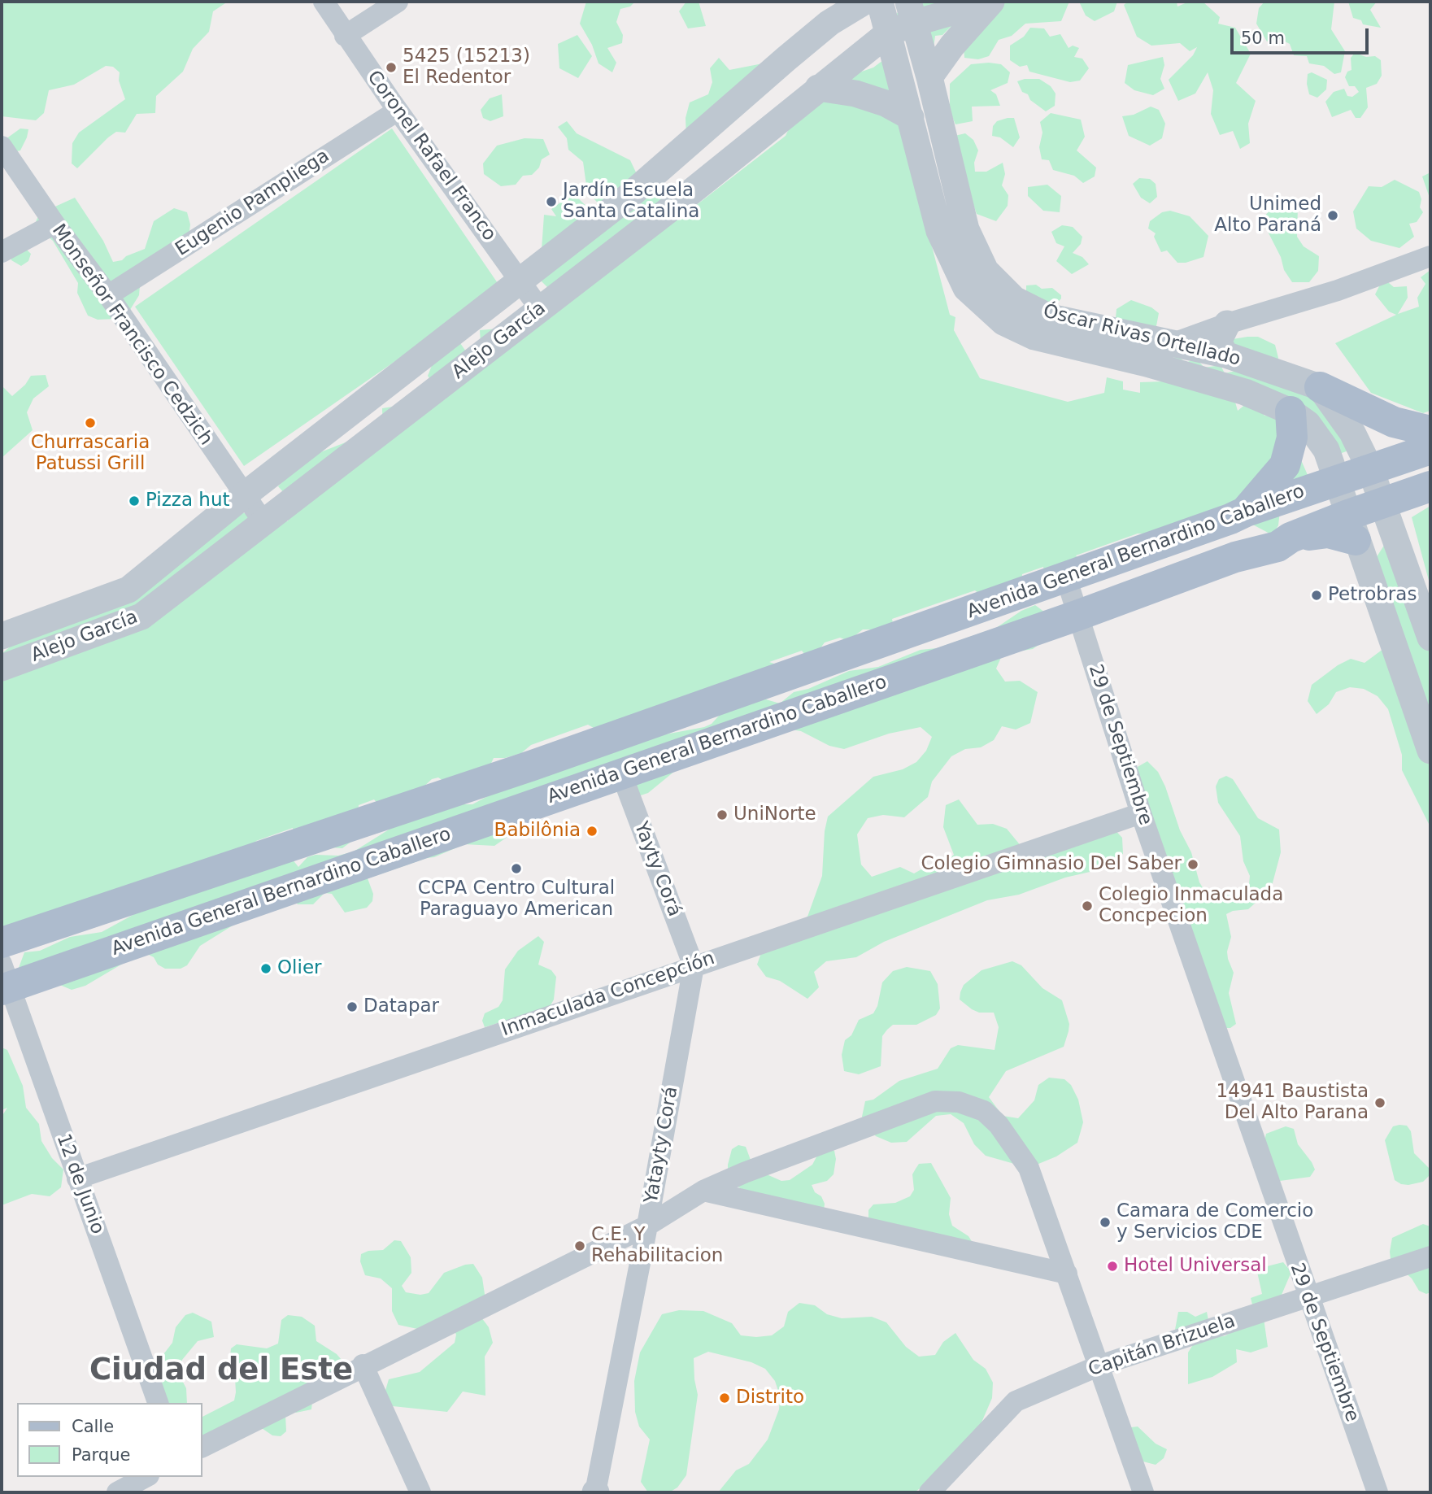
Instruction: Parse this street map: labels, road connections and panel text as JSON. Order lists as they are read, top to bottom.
{
  "streets": {
    "main road": ["Avenida General Bernardino Caballero"],
    "street": [
      "Coronel Rafael Franco",
      "Eugenio Pampliega",
      "Monseñor Francisco Cedzich",
      "Óscar Rivas Ortellado",
      "Alejo García",
      "29 de Septiembre",
      "Yayty Corá",
      "Inmaculada Concepción",
      "Yatayty Corá",
      "12 de Junio",
      "Capitán Brizuela"
    ]
  },
  "crossings": [
    ["Coronel Rafael Franco", "Eugenio Pampliega"],
    ["Coronel Rafael Franco", "Alejo García"],
    ["Eugenio Pampliega", "Monseñor Francisco Cedzich"],
    ["Monseñor Francisco Cedzich", "Alejo García"],
    ["Óscar Rivas Ortellado", "Alejo García"],
    ["Óscar Rivas Ortellado", "Avenida General Bernardino Caballero"],
    ["Avenida General Bernardino Caballero", "29 de Septiembre"],
    ["Avenida General Bernardino Caballero", "Yayty Corá"],
    ["Avenida General Bernardino Caballero", "12 de Junio"],
    ["29 de Septiembre", "Inmaculada Concepción"],
    ["29 de Septiembre", "Capitán Brizuela"],
    ["Yayty Corá", "Inmaculada Concepción"],
    ["Yayty Corá", "Yatayty Corá"],
    ["Inmaculada Concepción", "Yatayty Corá"],
    ["Inmaculada Concepción", "12 de Junio"]
  ],
  "districts": ["Ciudad del Este"],
  "places": [
    "5425 (15213) El Redentor",
    "Jardín Escuela Santa Catalina",
    "Unimed Alto Paraná",
    "Churrascaria Patussi Grill",
    "Pizza hut",
    "Petrobras",
    "UniNorte",
    "Babilônia",
    "Colegio Gimnasio Del Saber",
    "CCPA Centro Cultural Paraguayo American",
    "Colegio Inmaculada Concpecion",
    "Olier",
    "Datapar",
    "14941 Baustista Del Alto Parana",
    "Camara de Comercio y Servicios CDE",
    "C.E. Y Rehabilitacion",
    "Hotel Universal",
    "Distrito"
  ],
  "legend": ["Calle", "Parque"],
  "scale_bar": "50 m"
}
